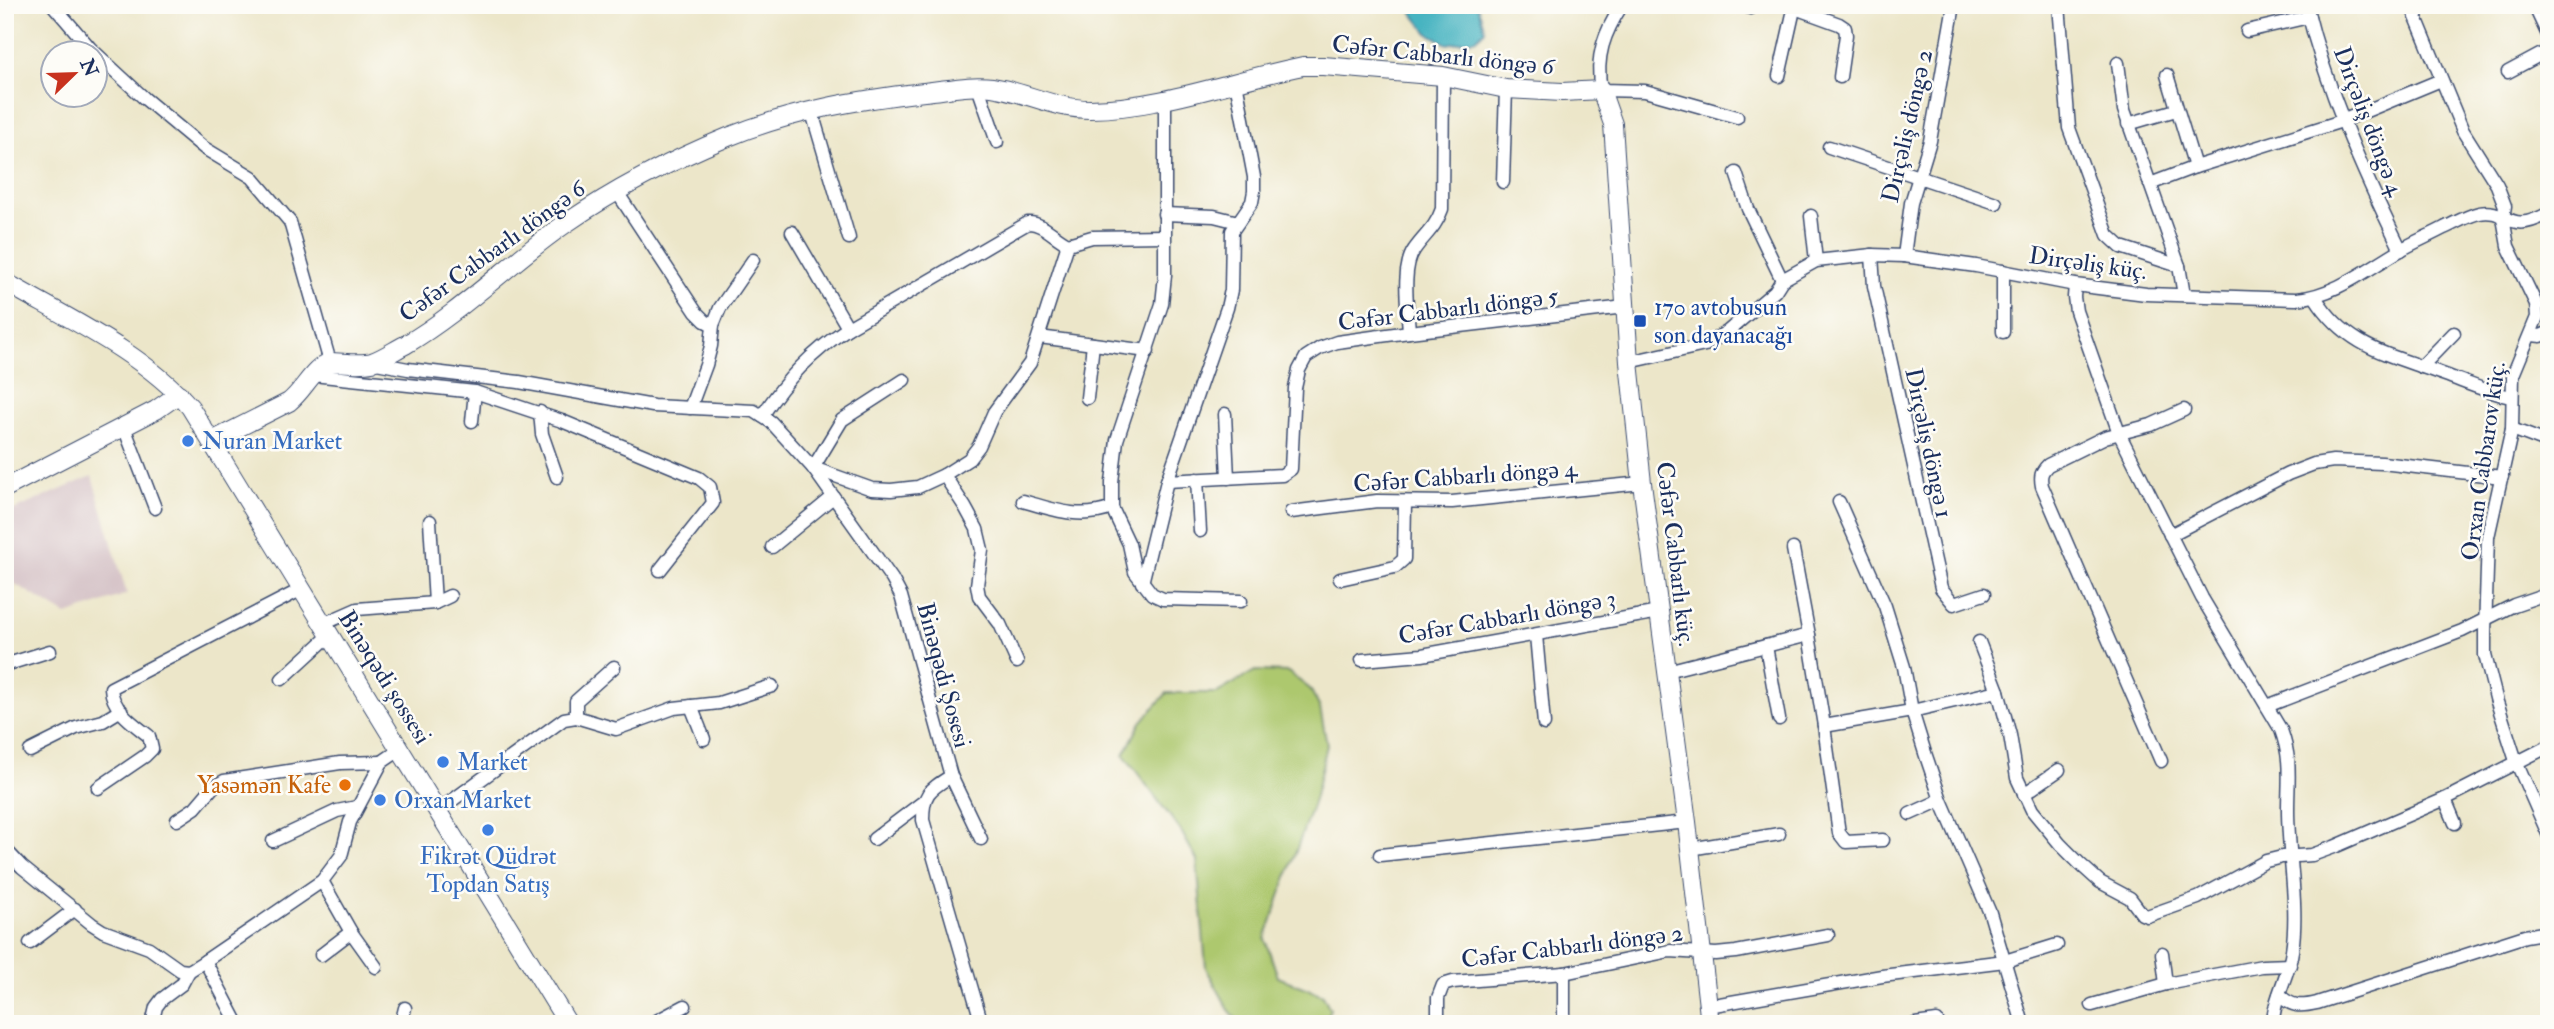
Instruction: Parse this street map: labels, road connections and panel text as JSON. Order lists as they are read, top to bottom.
{
  "streets": {
    "street": [
      "Cəfər Cabbarlı döngə 6",
      "Dirçəliş döngə 4",
      "Dirçəliş döngə 2",
      "Dirçəliş küç.",
      "Cəfər Cabbarlı döngə 5",
      "Dirçəliş döngə 1",
      "Orxan Cabbarov küç.",
      "Cəfər Cabbarlı döngə 4",
      "Cəfər Cabbarlı küç.",
      "Cəfər Cabbarlı döngə 3",
      "Binəqədi Şosesi",
      "Binəqədi şossesi",
      "Cəfər Cabbarlı döngə 2"
    ]
  },
  "crossings": [
    ["Cəfər Cabbarlı döngə 6", "Cəfər Cabbarlı küç."],
    ["Dirçəliş döngə 4", "Dirçəliş küç."],
    ["Dirçəliş döngə 2", "Dirçəliş küç."],
    ["Dirçəliş küç.", "Dirçəliş döngə 1"],
    ["Dirçəliş küç.", "Orxan Cabbarov küç."],
    ["Dirçəliş küç.", "Cəfər Cabbarlı küç."],
    ["Cəfər Cabbarlı döngə 5", "Cəfər Cabbarlı küç."],
    ["Cəfər Cabbarlı döngə 4", "Cəfər Cabbarlı küç."],
    ["Cəfər Cabbarlı küç.", "Cəfər Cabbarlı döngə 3"],
    ["Cəfər Cabbarlı küç.", "Cəfər Cabbarlı döngə 2"]
  ],
  "places": {
    "transit": ["170 avtobusun son dayanacağı"],
    "other": [
      "Nuran Market",
      "Market",
      "Yasəmən Kafe",
      "Orxan Market",
      "Fikrət Qüdrət Topdan Satış"
    ]
  },
  "north": "top right"
}
